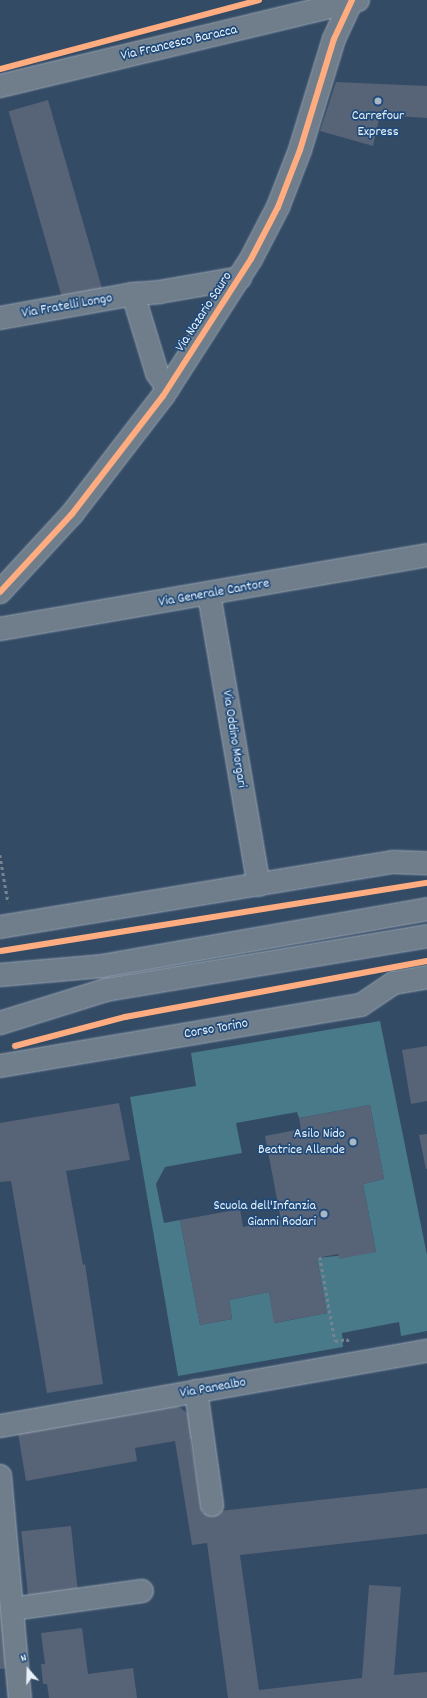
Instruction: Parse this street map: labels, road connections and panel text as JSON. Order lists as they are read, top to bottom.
{
  "streets": {
    "street": [
      "Via Francesco Baracca",
      "Via Fratelli Longo",
      "Via Nazario Sauro",
      "Via Generale Cantore",
      "Via Oddino Morgari",
      "Corso Torino",
      "Via Panealbo"
    ]
  },
  "crossings": [
    ["Via Francesco Baracca", "Via Nazario Sauro"],
    ["Via Fratelli Longo", "Via Nazario Sauro"],
    ["Via Generale Cantore", "Via Oddino Morgari"]
  ],
  "places": ["Carrefour Express", "Asilo Nido Beatrice Allende", "Scuola dell'Infanzia Gianni Rodari"],
  "north": "top"
}
